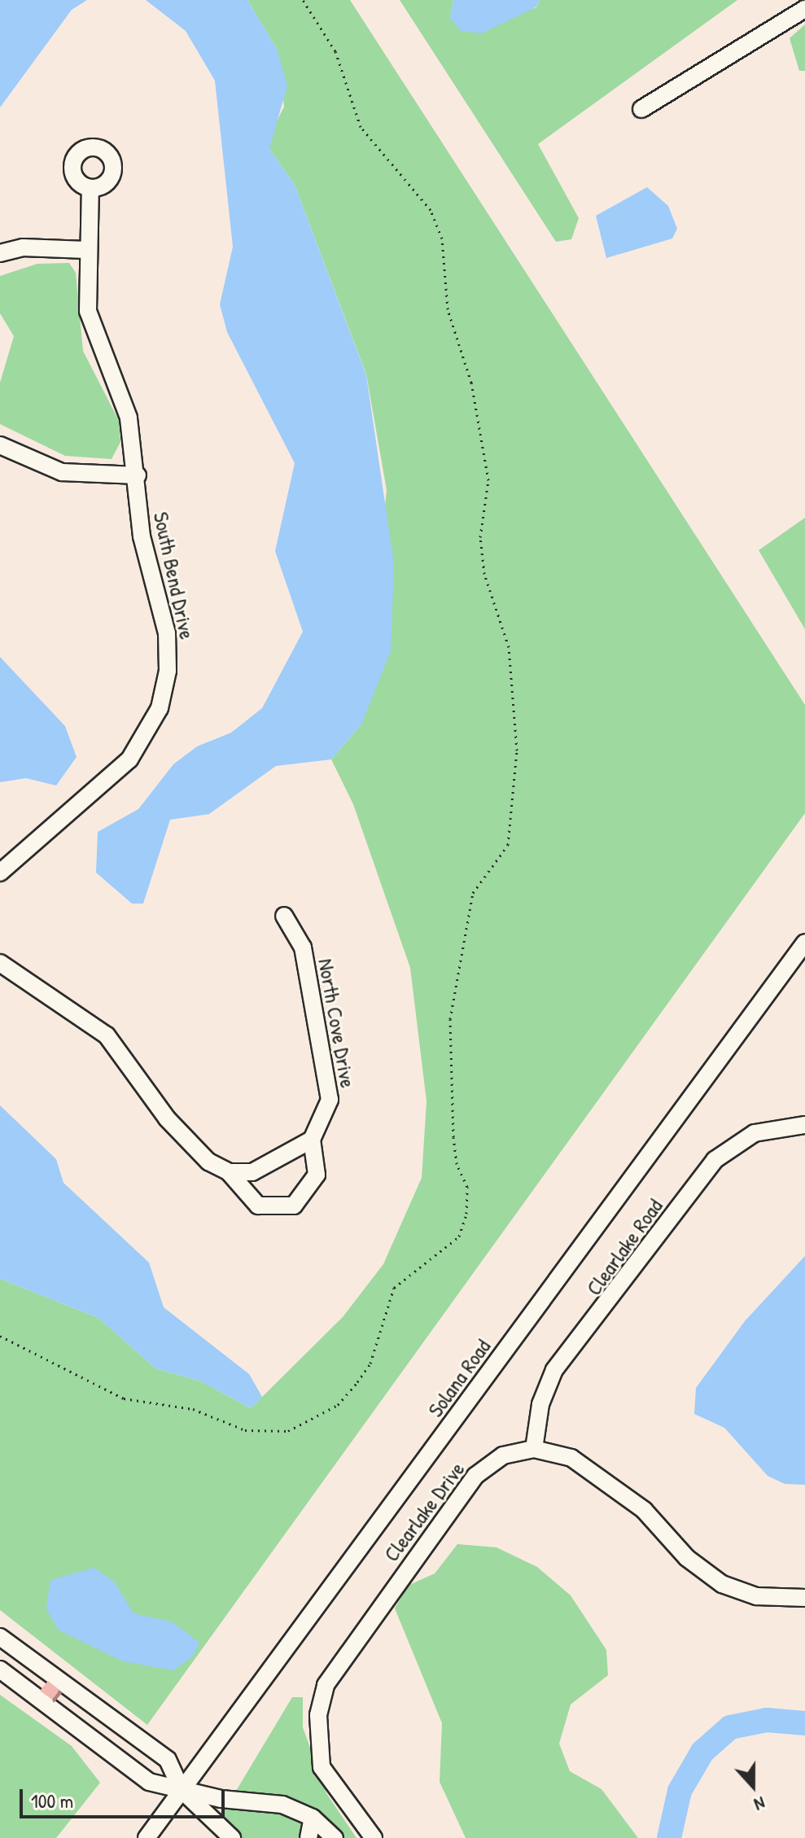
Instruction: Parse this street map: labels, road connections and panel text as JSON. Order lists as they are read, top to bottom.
{
  "streets": {
    "street": [
      "South Bend Drive",
      "North Cove Drive",
      "Clearlake Road",
      "Solana Road",
      "Clearlake Drive"
    ]
  },
  "crossings": [
    ["Clearlake Road", "Clearlake Drive"]
  ],
  "scale_bar": "100 m",
  "north": "bottom"
}
